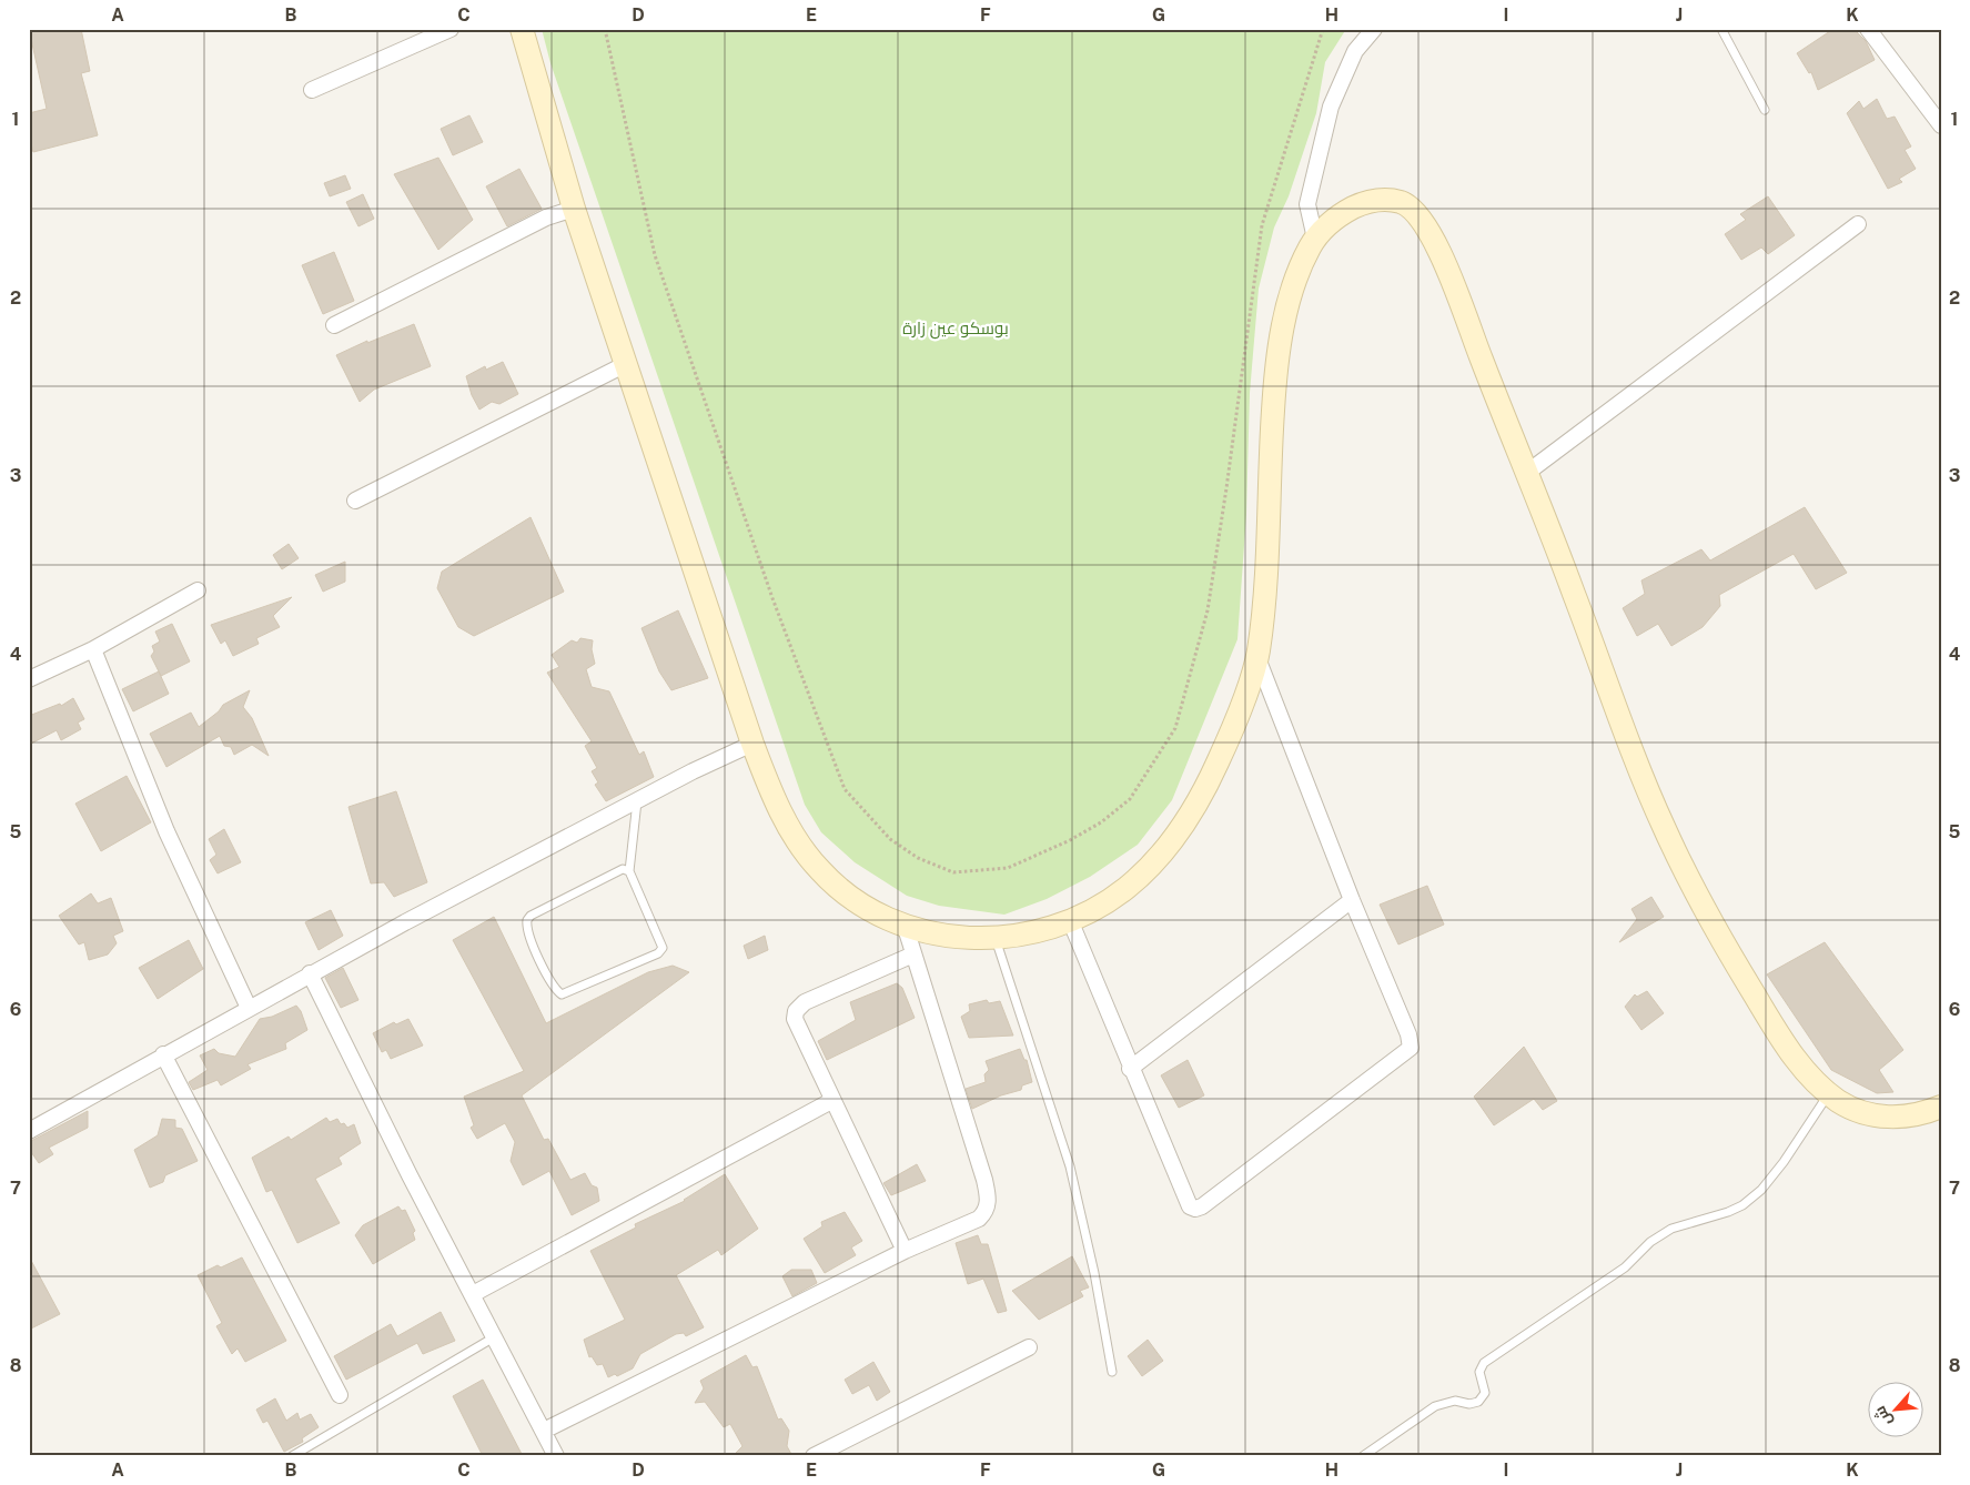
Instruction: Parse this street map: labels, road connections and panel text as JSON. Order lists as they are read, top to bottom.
{
  "parks": ["بوسكو عين زارة"],
  "north": "bottom left",
  "grid": {
    "columns": [
      "A",
      "B",
      "C",
      "D",
      "E",
      "F",
      "G",
      "H",
      "I",
      "J",
      "K"
    ],
    "rows": [
      "1",
      "2",
      "3",
      "4",
      "5",
      "6",
      "7",
      "8"
    ]
  }
}
